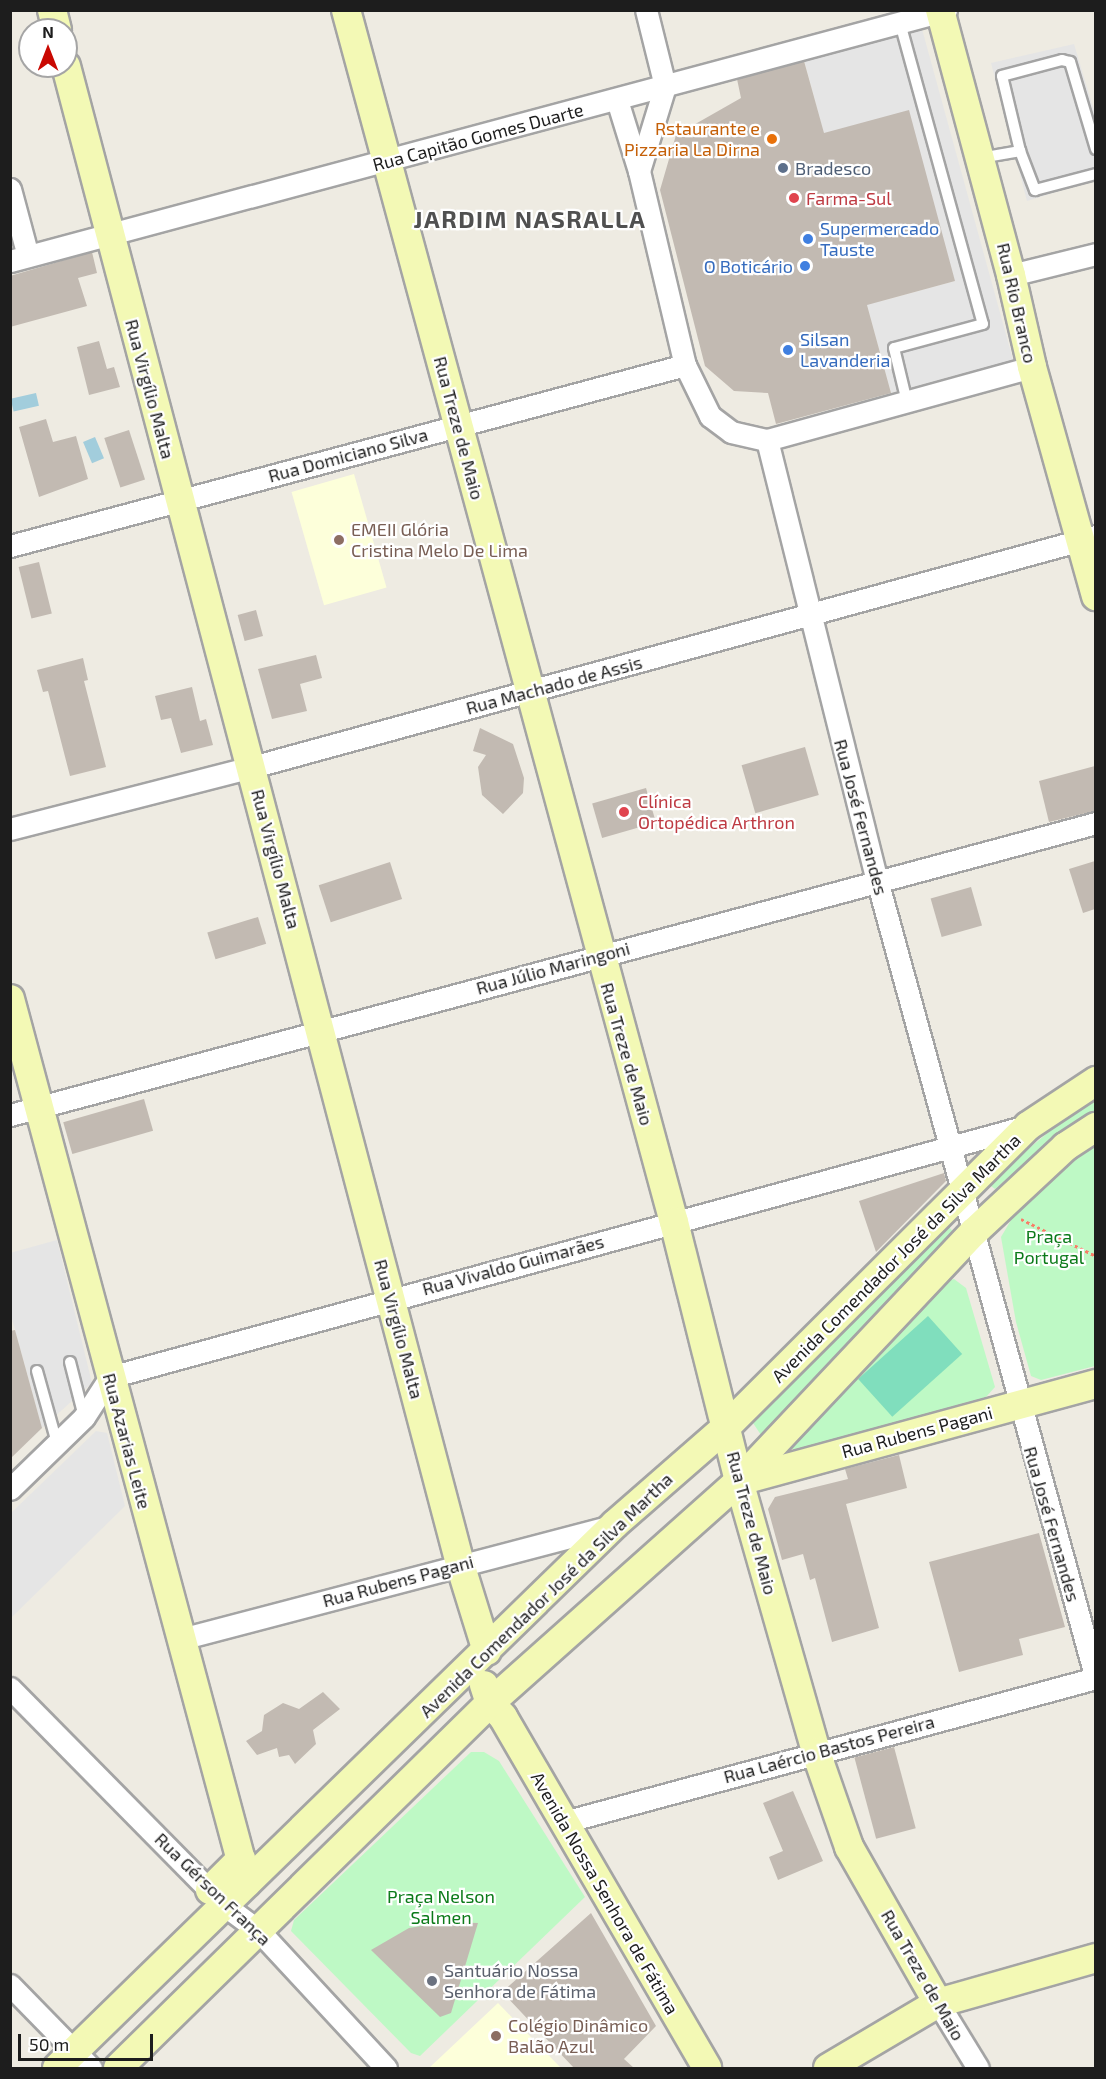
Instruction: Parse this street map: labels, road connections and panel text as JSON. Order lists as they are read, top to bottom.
{
  "streets": {
    "street": [
      "Rua Capitão Gomes Duarte",
      "Rua Rio Branco",
      "Rua Virgílio Malta",
      "Rua Treze de Maio",
      "Rua Domiciano Silva",
      "Rua Machado de Assis",
      "Rua José Fernandes",
      "Rua Júlio Maringoni",
      "Avenida Comendador José da Silva Martha",
      "Rua Vivaldo Guimarães",
      "Rua Rubens Pagani",
      "Rua Azarias Leite",
      "Rua Laércio Bastos Pereira",
      "Rua Gérson França",
      "Avenida Nossa Senhora de Fátima"
    ]
  },
  "crossings": [
    ["Rua Capitão Gomes Duarte", "Rua Rio Branco"],
    ["Rua Capitão Gomes Duarte", "Rua Virgílio Malta"],
    ["Rua Capitão Gomes Duarte", "Rua Treze de Maio"],
    ["Rua Rio Branco", "Rua Machado de Assis"],
    ["Rua Virgílio Malta", "Rua Domiciano Silva"],
    ["Rua Virgílio Malta", "Rua Machado de Assis"],
    ["Rua Virgílio Malta", "Rua Júlio Maringoni"],
    ["Rua Virgílio Malta", "Avenida Comendador José da Silva Martha"],
    ["Rua Virgílio Malta", "Rua Vivaldo Guimarães"],
    ["Rua Virgílio Malta", "Rua Rubens Pagani"],
    ["Rua Virgílio Malta", "Avenida Nossa Senhora de Fátima"],
    ["Rua Treze de Maio", "Rua Domiciano Silva"],
    ["Rua Treze de Maio", "Rua Machado de Assis"],
    ["Rua Treze de Maio", "Rua Júlio Maringoni"],
    ["Rua Treze de Maio", "Avenida Comendador José da Silva Martha"],
    ["Rua Treze de Maio", "Rua Vivaldo Guimarães"],
    ["Rua Treze de Maio", "Rua Rubens Pagani"],
    ["Rua Treze de Maio", "Rua Laércio Bastos Pereira"],
    ["Rua Machado de Assis", "Rua José Fernandes"],
    ["Rua José Fernandes", "Rua Júlio Maringoni"],
    ["Rua José Fernandes", "Avenida Comendador José da Silva Martha"],
    ["Rua José Fernandes", "Rua Vivaldo Guimarães"],
    ["Rua José Fernandes", "Rua Rubens Pagani"],
    ["Rua José Fernandes", "Rua Laércio Bastos Pereira"],
    ["Rua Júlio Maringoni", "Rua Azarias Leite"],
    ["Avenida Comendador José da Silva Martha", "Rua Vivaldo Guimarães"],
    ["Avenida Comendador José da Silva Martha", "Rua Rubens Pagani"],
    ["Avenida Comendador José da Silva Martha", "Rua Azarias Leite"],
    ["Avenida Comendador José da Silva Martha", "Rua Gérson França"],
    ["Avenida Comendador José da Silva Martha", "Avenida Nossa Senhora de Fátima"],
    ["Rua Vivaldo Guimarães", "Rua Azarias Leite"],
    ["Rua Rubens Pagani", "Rua Azarias Leite"],
    ["Rua Laércio Bastos Pereira", "Avenida Nossa Senhora de Fátima"]
  ],
  "districts": ["JARDIM NASRALLA"],
  "parks": ["Praça Portugal", "Praça Nelson Salmen"],
  "places": [
    "Rstaurante e Pizzaria La Dirna",
    "Bradesco",
    "Farma-Sul",
    "Supermercado Tauste",
    "O Boticário",
    "Silsan Lavanderia",
    "EMEII Glória Cristina Melo De Lima",
    "Clínica Ortopédica Arthron",
    "Santuário Nossa Senhora de Fátima",
    "Colégio Dinâmico Balão Azul"
  ],
  "scale_bar": "50 m",
  "north": "top"
}
